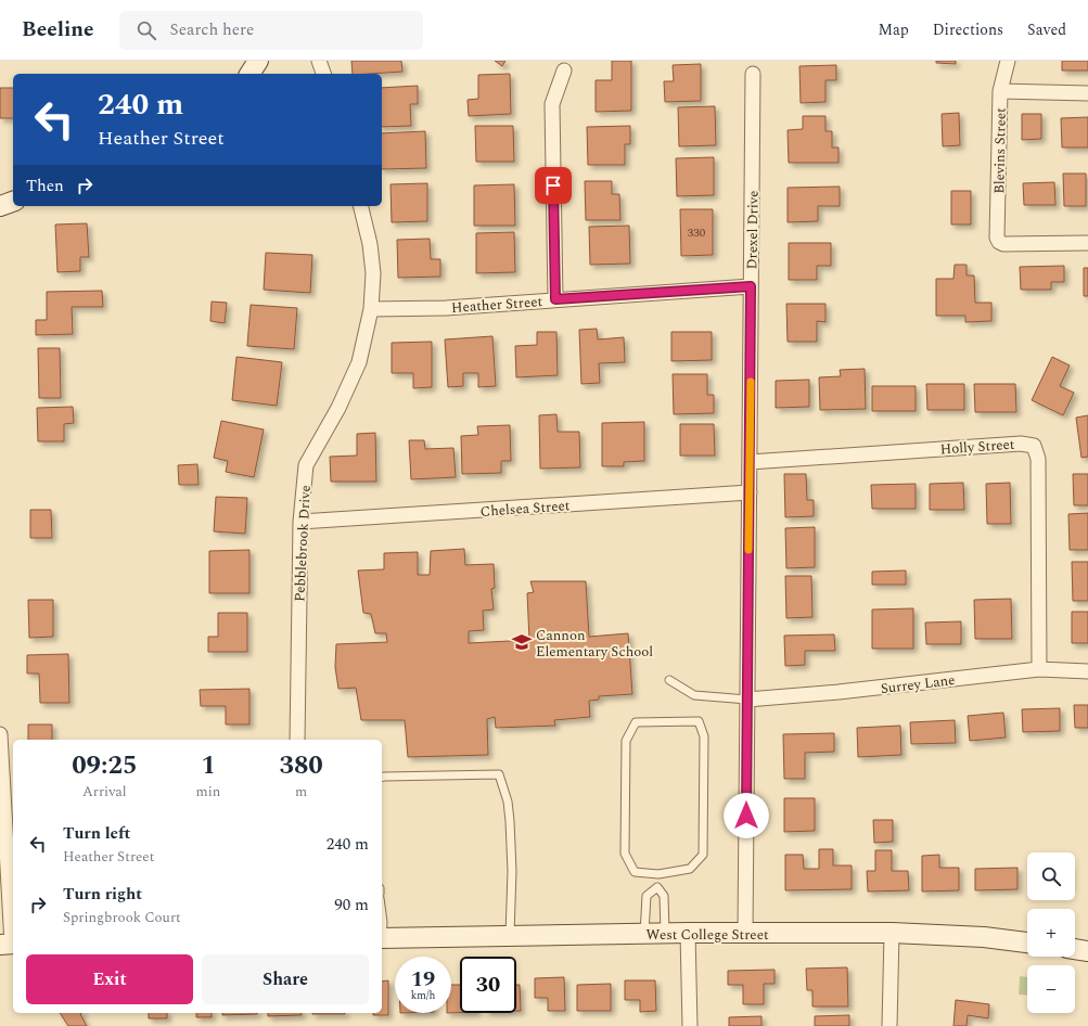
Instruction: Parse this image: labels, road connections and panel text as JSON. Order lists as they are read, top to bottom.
{
  "streets": {
    "street": [
      "Blevins Street",
      "Drexel Drive",
      "Heather Street",
      "Holly Street",
      "Chelsea Street",
      "Pebblebrook Drive",
      "Surrey Lane",
      "West College Street"
    ]
  },
  "crossings": [
    ["Drexel Drive", "Heather Street"],
    ["Drexel Drive", "Holly Street"],
    ["Drexel Drive", "Chelsea Street"],
    ["Drexel Drive", "Surrey Lane"],
    ["Drexel Drive", "West College Street"],
    ["Heather Street", "Pebblebrook Drive"],
    ["Holly Street", "Surrey Lane"],
    ["Chelsea Street", "Pebblebrook Drive"]
  ],
  "places": {
    "school or university": ["Cannon Elementary School"]
  },
  "house_numbers": ["330"],
  "page": {
    "header": "Beeline",
    "search": "Search here",
    "nav": ["Map", "Directions", "Saved"],
    "turn": ["240 m", "Heather Street"],
    "then": "Then",
    "eta": [
      "09:25",
      "Arrival",
      "1",
      "min",
      "380",
      "m"
    ],
    "list": [
      {
        "name": "Turn left",
        "note": "Heather Street",
        "value": "240 m"
      },
      {
        "name": "Turn right",
        "note": "Springbrook Court",
        "value": "90 m"
      }
    ],
    "map_buttons": ["+", "−"],
    "buttons": ["Exit", "Share"],
    "speed": "19 km/h",
    "limit": "30"
  }
}
